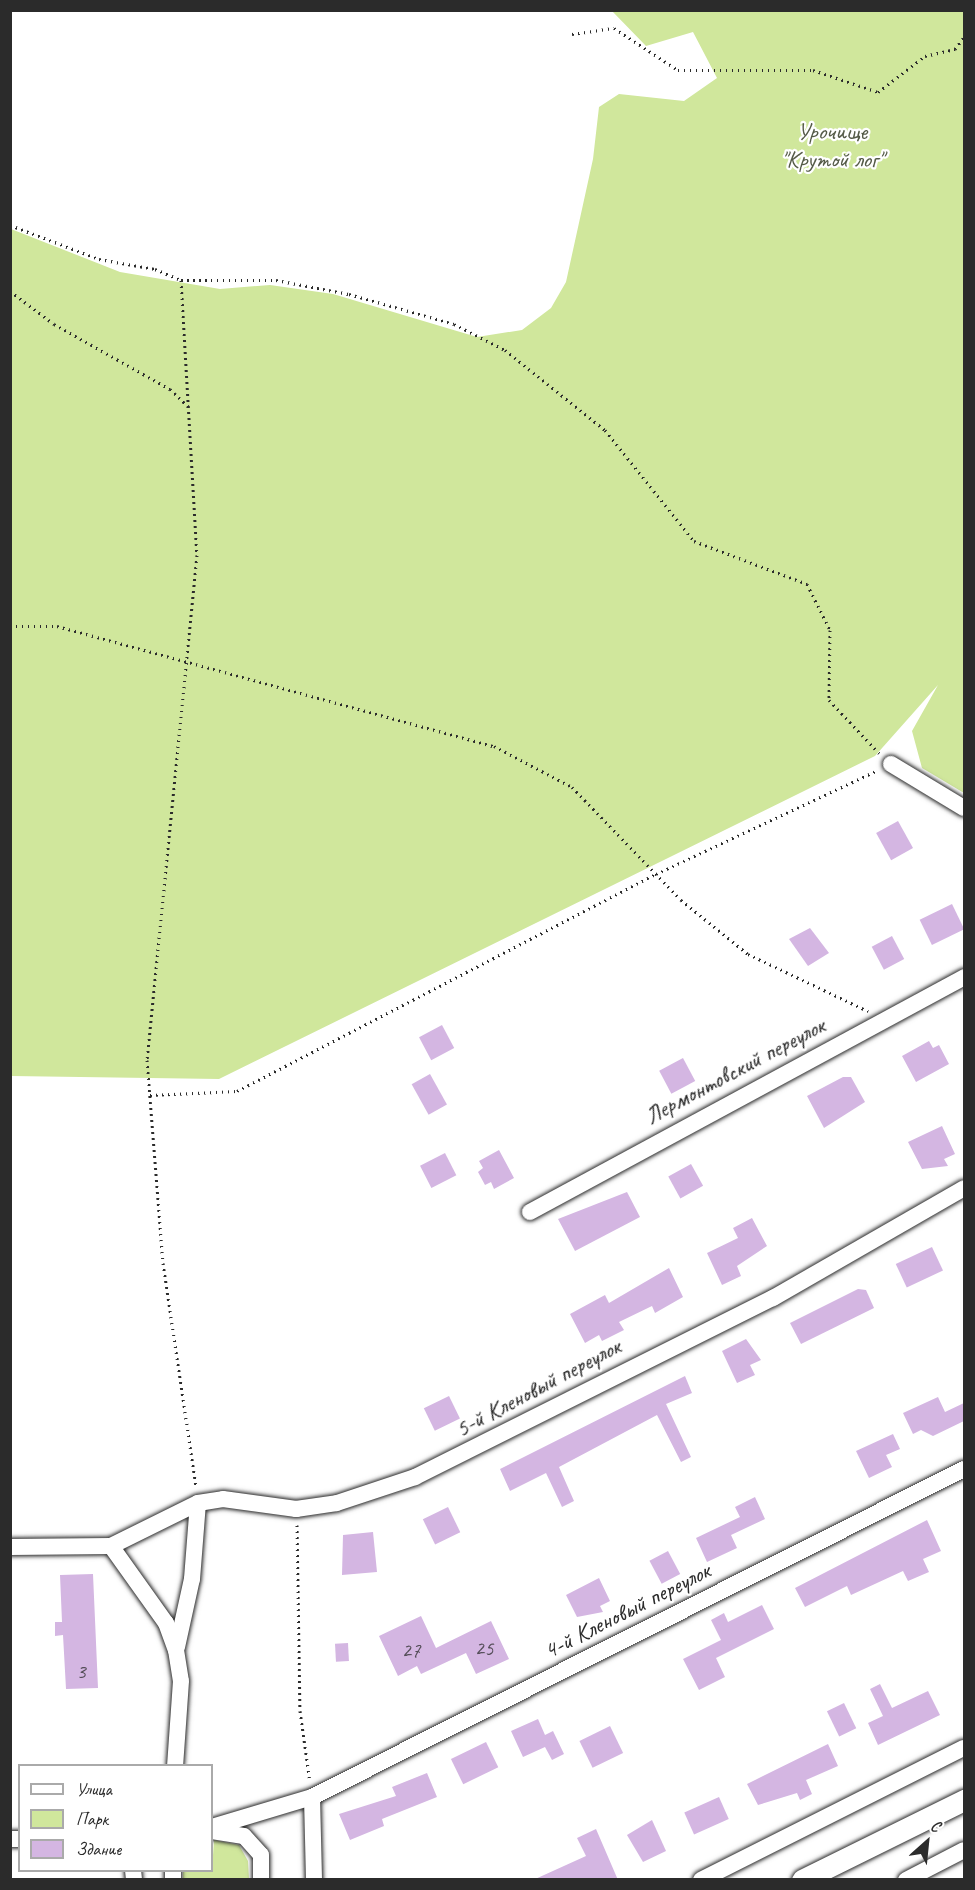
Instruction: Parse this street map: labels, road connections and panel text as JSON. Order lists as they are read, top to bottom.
{
  "streets": {
    "street": ["Лермонтовский переулок", "5-й Кленовый переулок", "4-й Кленовый переулок"]
  },
  "parks": ["Урочище \"Крутой лог\""],
  "house_numbers": ["25", "27", "3"],
  "legend": ["Улица", "Парк", "Здание"],
  "north": "top right"
}
